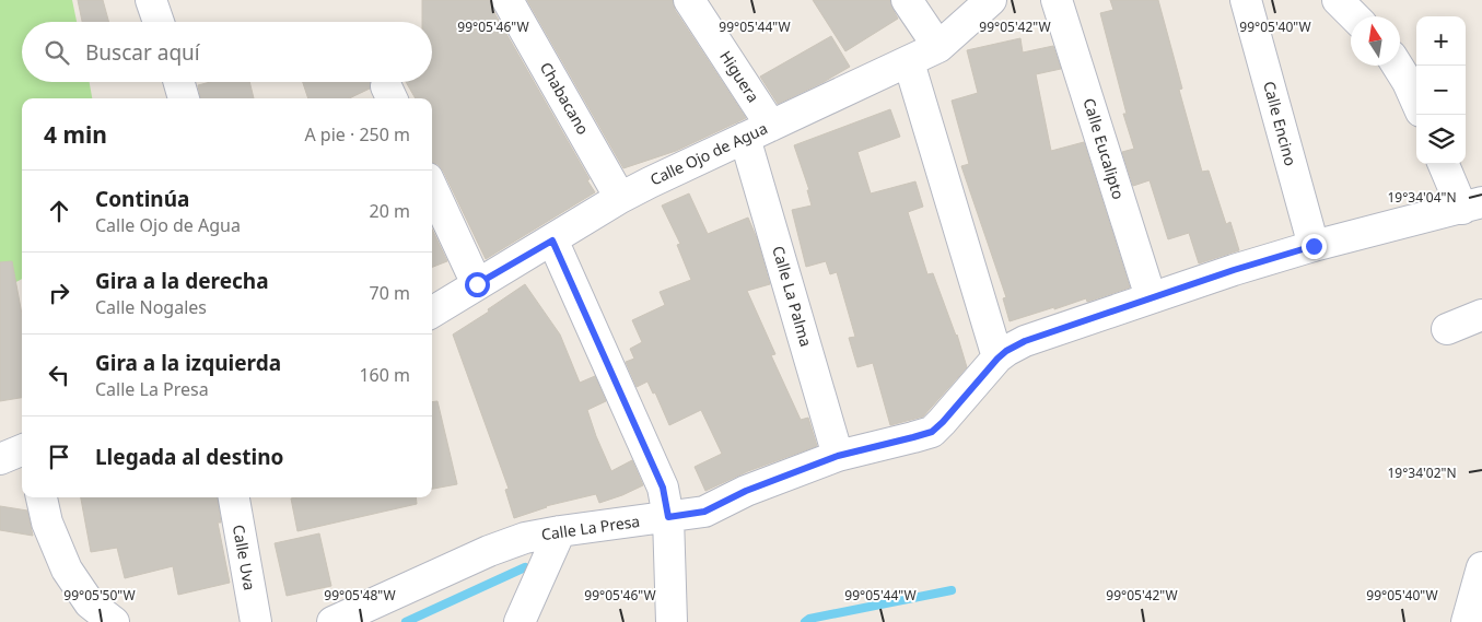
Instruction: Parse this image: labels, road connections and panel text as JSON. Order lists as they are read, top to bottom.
{
  "streets": {
    "street": [
      "Higuera",
      "Chabacano",
      "Calle Encino",
      "Calle Eucalipto",
      "Calle Ojo de Agua",
      "Calle La Palma",
      "Calle La Presa",
      "Calle Uva"
    ]
  },
  "crossings": [
    ["Higuera", "Calle Ojo de Agua"],
    ["Higuera", "Calle La Palma"],
    ["Chabacano", "Calle Ojo de Agua"],
    ["Calle Encino", "Calle La Presa"],
    ["Calle Eucalipto", "Calle La Presa"],
    ["Calle Ojo de Agua", "Calle La Palma"],
    ["Calle La Palma", "Calle La Presa"]
  ],
  "north": "top",
  "page": {
    "map_buttons": ["+", "−"],
    "search": "Buscar aquí",
    "heading": ["4 min", "A pie · 250 m"],
    "list": [
      ["Continúa", "Calle Ojo de Agua", "20 m"],
      ["Gira a la derecha", "Calle Nogales", "70 m"],
      ["Gira a la izquierda", "Calle La Presa", "160 m"],
      "Llegada al destino"
    ]
  },
  "coordinates": [
    "99°05'46\"W",
    "99°05'44\"W",
    "99°05'42\"W",
    "99°05'40\"W",
    "19°34'04\"N",
    "19°34'02\"N",
    "99°05'50\"W",
    "99°05'48\"W"
  ]
}
